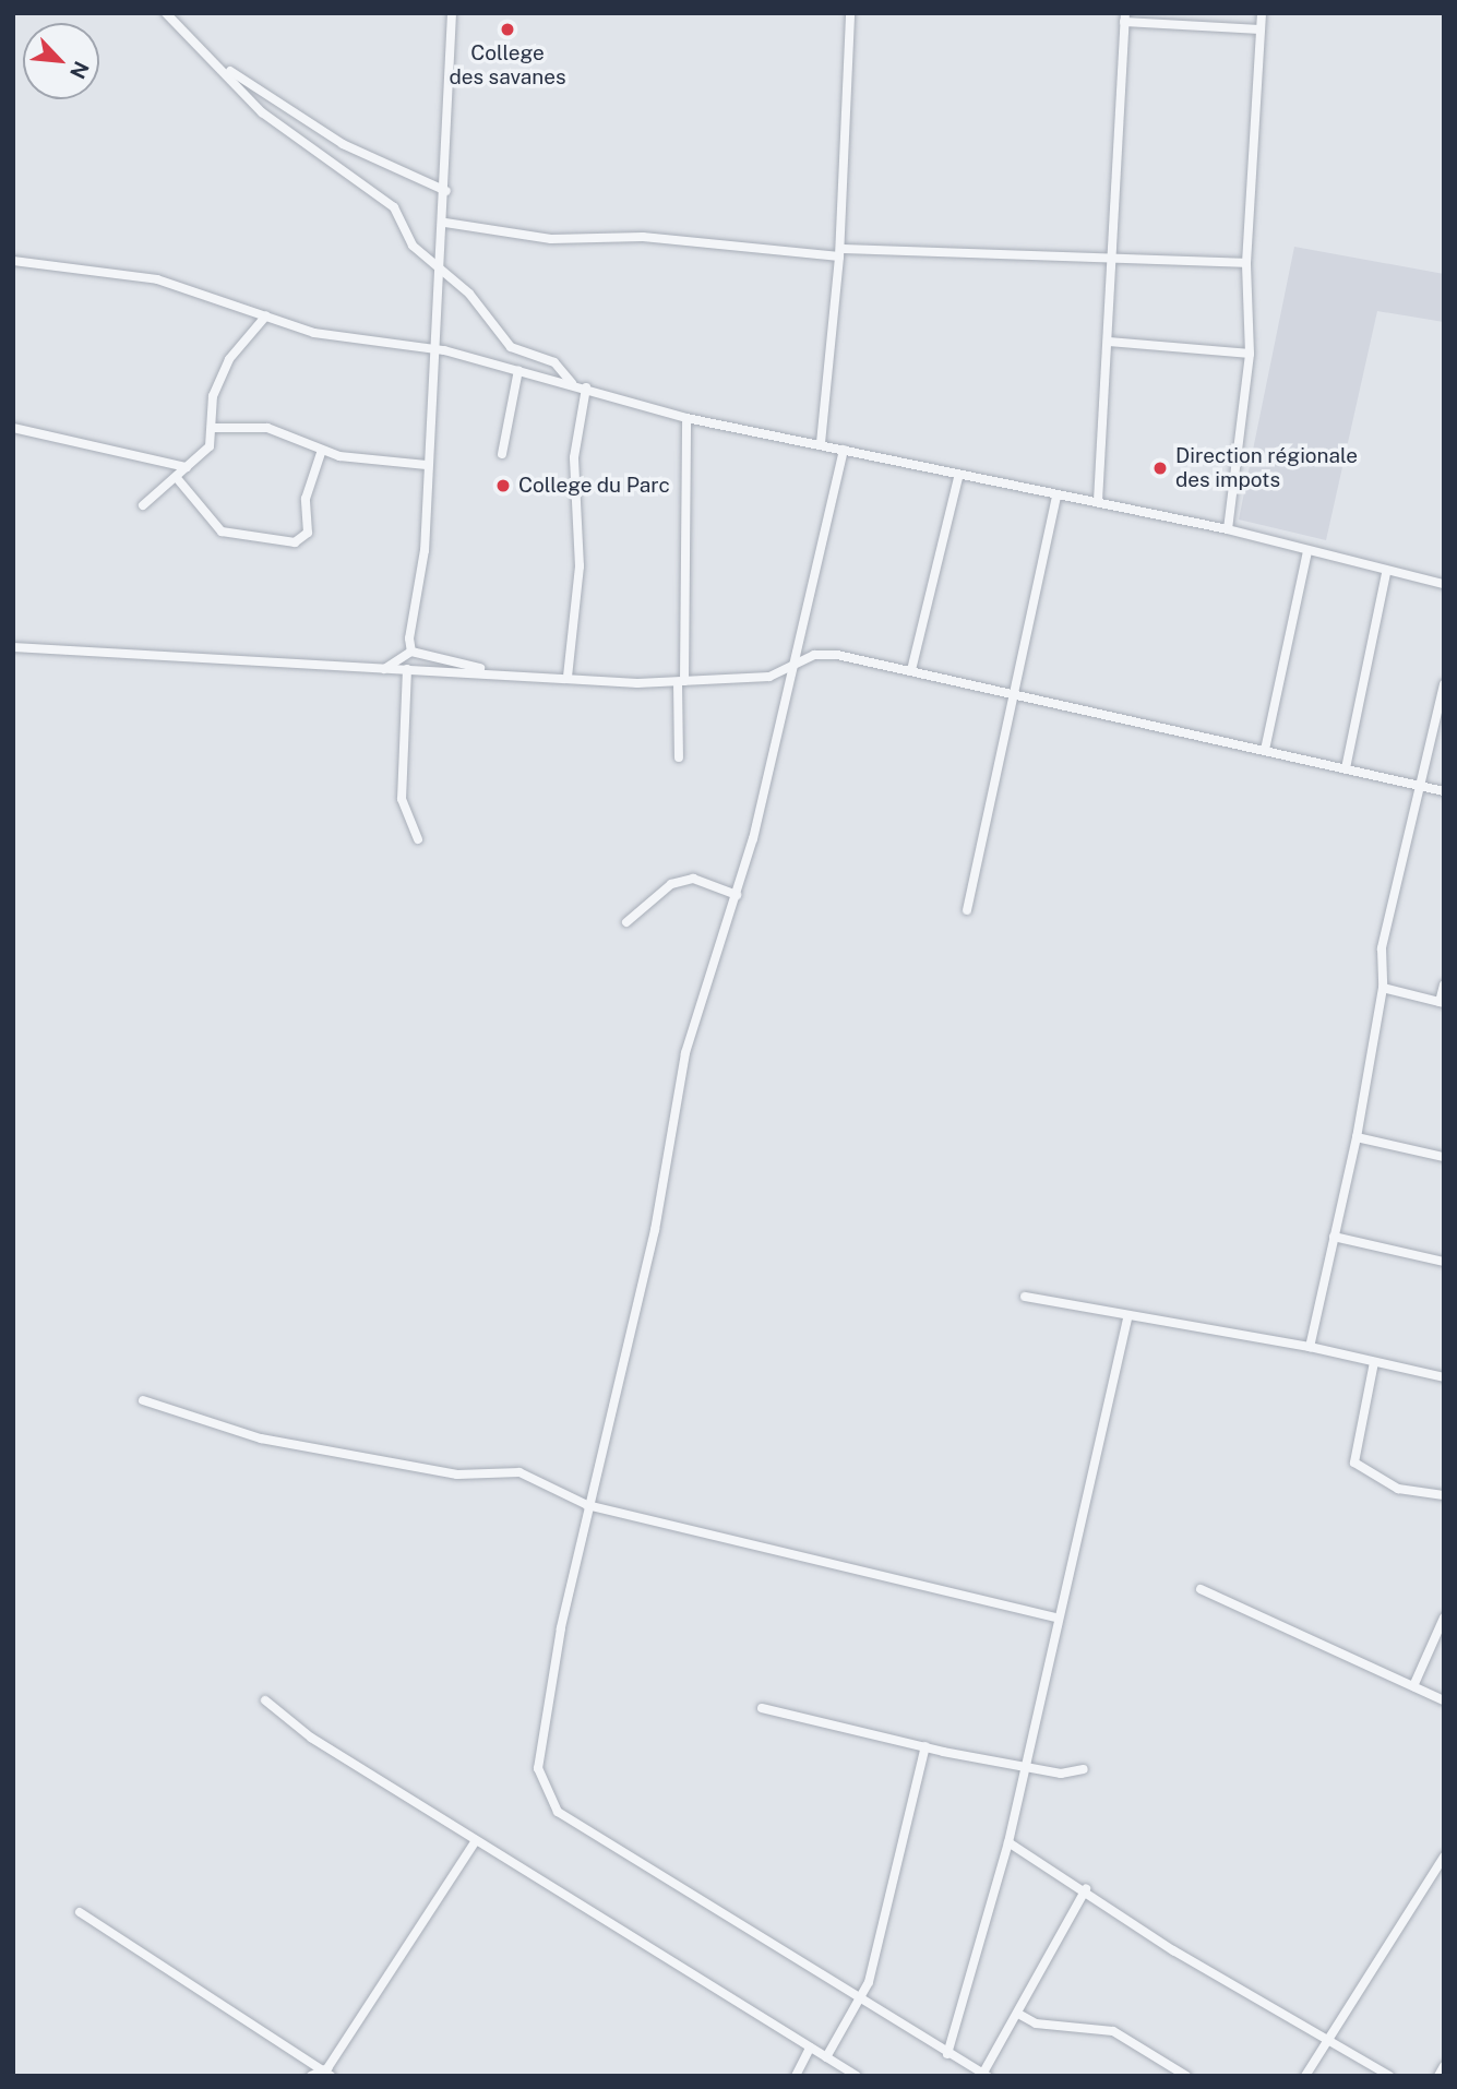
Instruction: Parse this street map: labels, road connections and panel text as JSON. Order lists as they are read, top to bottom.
{
  "places": ["College des savanes", "Direction régionale des impots", "College du Parc"],
  "north": "bottom right"
}
